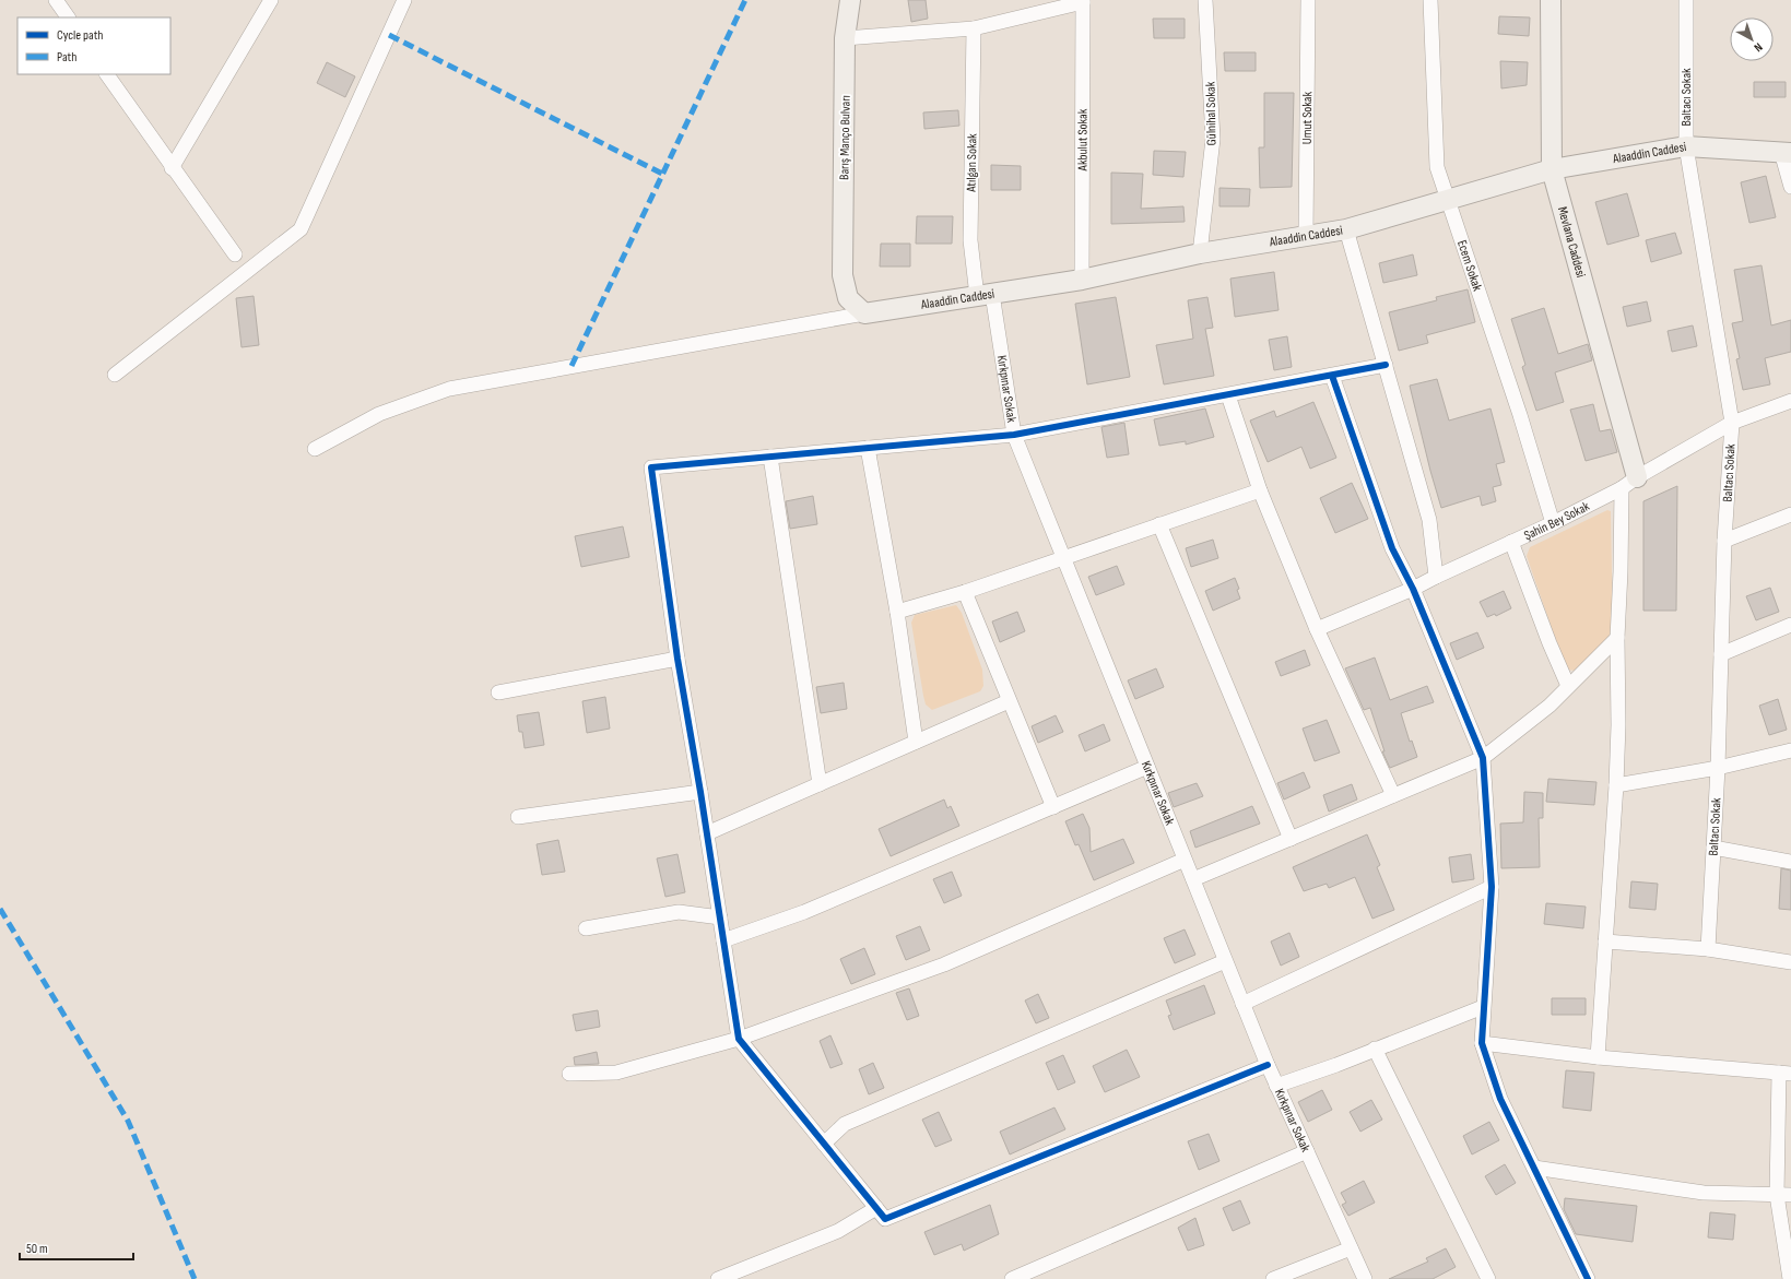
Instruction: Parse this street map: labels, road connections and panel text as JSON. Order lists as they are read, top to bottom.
{
  "streets": {
    "street": [
      "Baltacı Sokak",
      "Gülnihal Sokak",
      "Umut Sokak",
      "Barış Manço Bulvarı",
      "Akbulut Sokak",
      "Alaaddin Caddesi",
      "Atılgan Sokak",
      "Mevlana Caddesi",
      "Ecem Sokak",
      "Kırkpınar Sokak",
      "Şahin Bey Sokak"
    ]
  },
  "crossings": [
    ["Baltacı Sokak", "Alaaddin Caddesi"],
    ["Baltacı Sokak", "Şahin Bey Sokak"],
    ["Gülnihal Sokak", "Alaaddin Caddesi"],
    ["Umut Sokak", "Alaaddin Caddesi"],
    ["Barış Manço Bulvarı", "Alaaddin Caddesi"],
    ["Akbulut Sokak", "Alaaddin Caddesi"],
    ["Alaaddin Caddesi", "Atılgan Sokak"],
    ["Alaaddin Caddesi", "Mevlana Caddesi"],
    ["Alaaddin Caddesi", "Ecem Sokak"],
    ["Alaaddin Caddesi", "Kırkpınar Sokak"],
    ["Atılgan Sokak", "Kırkpınar Sokak"],
    ["Mevlana Caddesi", "Şahin Bey Sokak"],
    ["Ecem Sokak", "Şahin Bey Sokak"]
  ],
  "legend": ["Cycle path", "Path"],
  "scale_bar": "50 m",
  "north": "bottom right"
}
